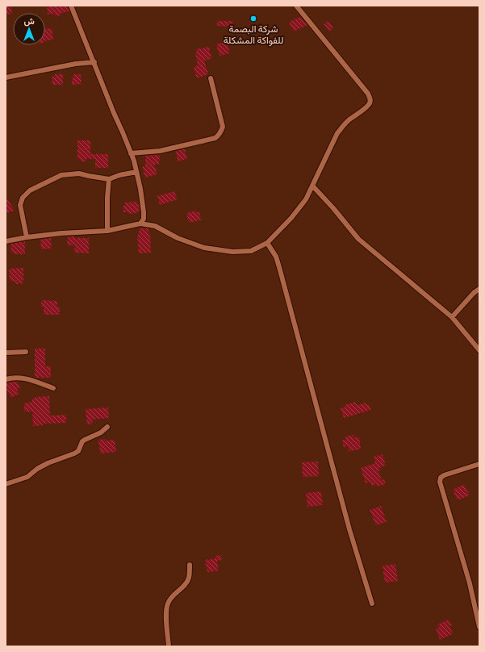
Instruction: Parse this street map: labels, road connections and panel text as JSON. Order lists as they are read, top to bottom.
{
  "places": ["شركة البصمة للفواكة المشكلة"],
  "north": "top"
}
